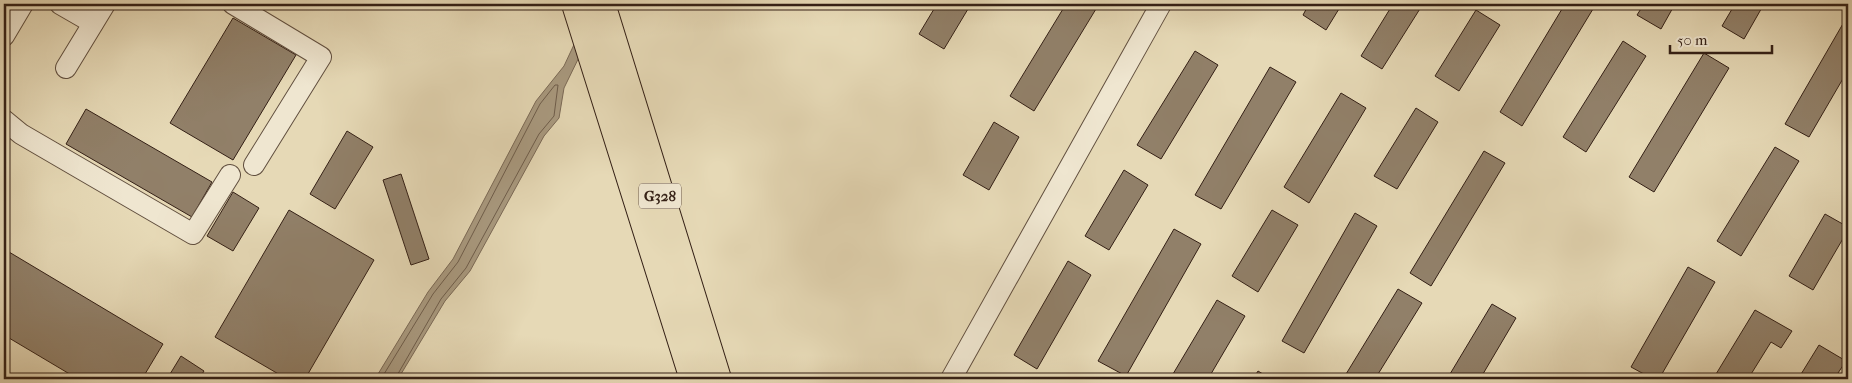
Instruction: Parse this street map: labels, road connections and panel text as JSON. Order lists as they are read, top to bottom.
{
  "streets": {
    "highway": ["G328"]
  },
  "scale_bar": "50 m"
}
